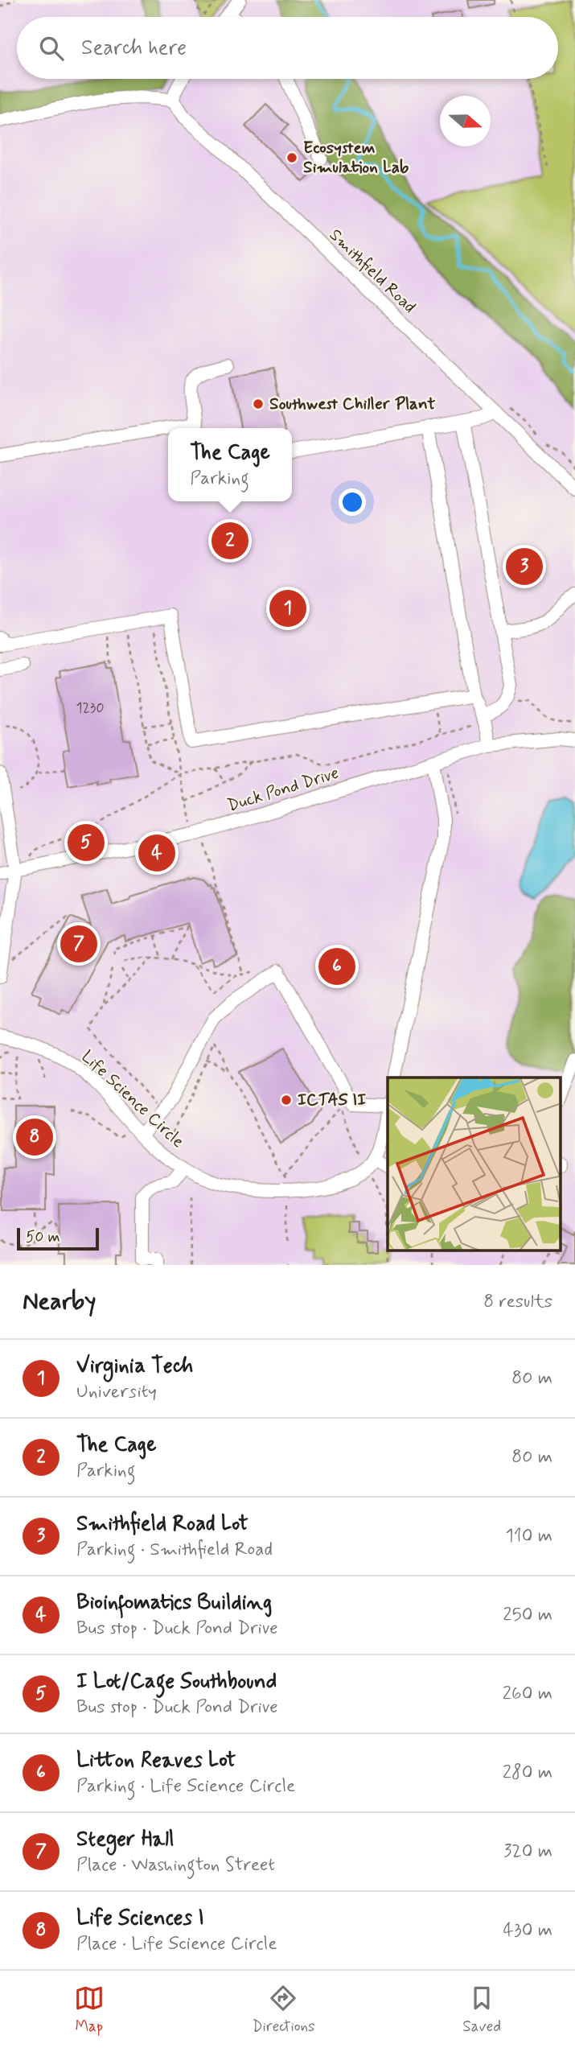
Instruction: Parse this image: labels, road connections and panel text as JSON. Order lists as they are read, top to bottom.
{
  "streets": {
    "street": ["Smithfield Road", "Duck Pond Drive", "Life Science Circle"]
  },
  "places": ["Ecosystem Simulation Lab", "Southwest Chiller Plant", "ICTAS II"],
  "house_numbers": ["1230"],
  "scale_bar": "50 m",
  "north": "right",
  "page": {
    "search": "Search here",
    "popup": ["The Cage", "Parking"],
    "pins": [
      "2",
      "3",
      "1",
      "5",
      "4",
      "7",
      "6",
      "8"
    ],
    "scale": "50 m",
    "heading": ["Nearby", "8 results"],
    "list": [
      {
        "mark": "1",
        "name": "Virginia Tech",
        "note": "University",
        "value": "80 m"
      },
      {
        "mark": "2",
        "name": "The Cage",
        "note": "Parking",
        "value": "80 m"
      },
      {
        "mark": "3",
        "name": "Smithfield Road Lot",
        "note": "Parking · Smithfield Road",
        "value": "110 m"
      },
      {
        "mark": "4",
        "name": "Bioinfomatics Building",
        "note": "Bus stop · Duck Pond Drive",
        "value": "250 m"
      },
      {
        "mark": "5",
        "name": "I Lot/Cage Southbound",
        "note": "Bus stop · Duck Pond Drive",
        "value": "260 m"
      },
      {
        "mark": "6",
        "name": "Litton Reaves Lot",
        "note": "Parking · Life Science Circle",
        "value": "280 m"
      },
      {
        "mark": "7",
        "name": "Steger Hall",
        "note": "Place · Washington Street",
        "value": "320 m"
      },
      {
        "mark": "8",
        "name": "Life Sciences I",
        "note": "Place · Life Science Circle",
        "value": "430 m"
      }
    ],
    "nav": ["Map", "Directions", "Saved"]
  }
}
